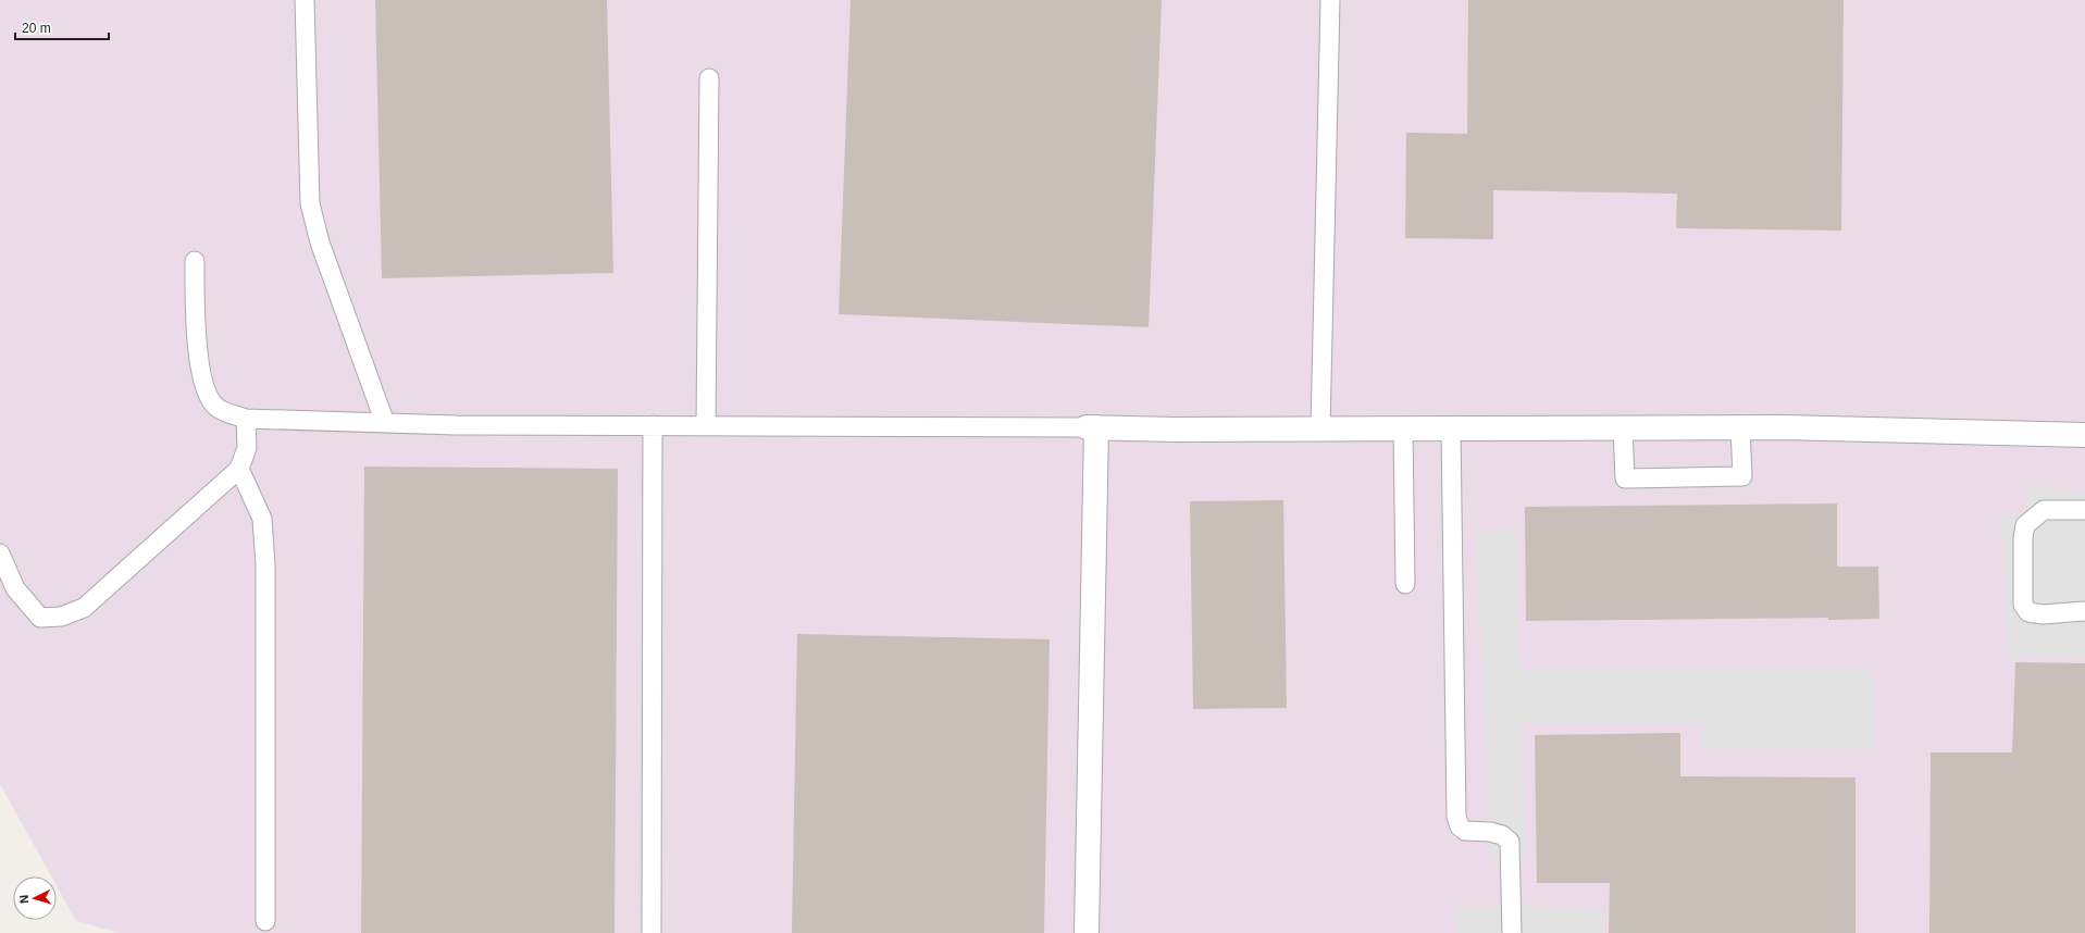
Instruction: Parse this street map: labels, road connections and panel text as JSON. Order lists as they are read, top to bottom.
{
  "scale_bar": "20 m",
  "north": "left"
}
